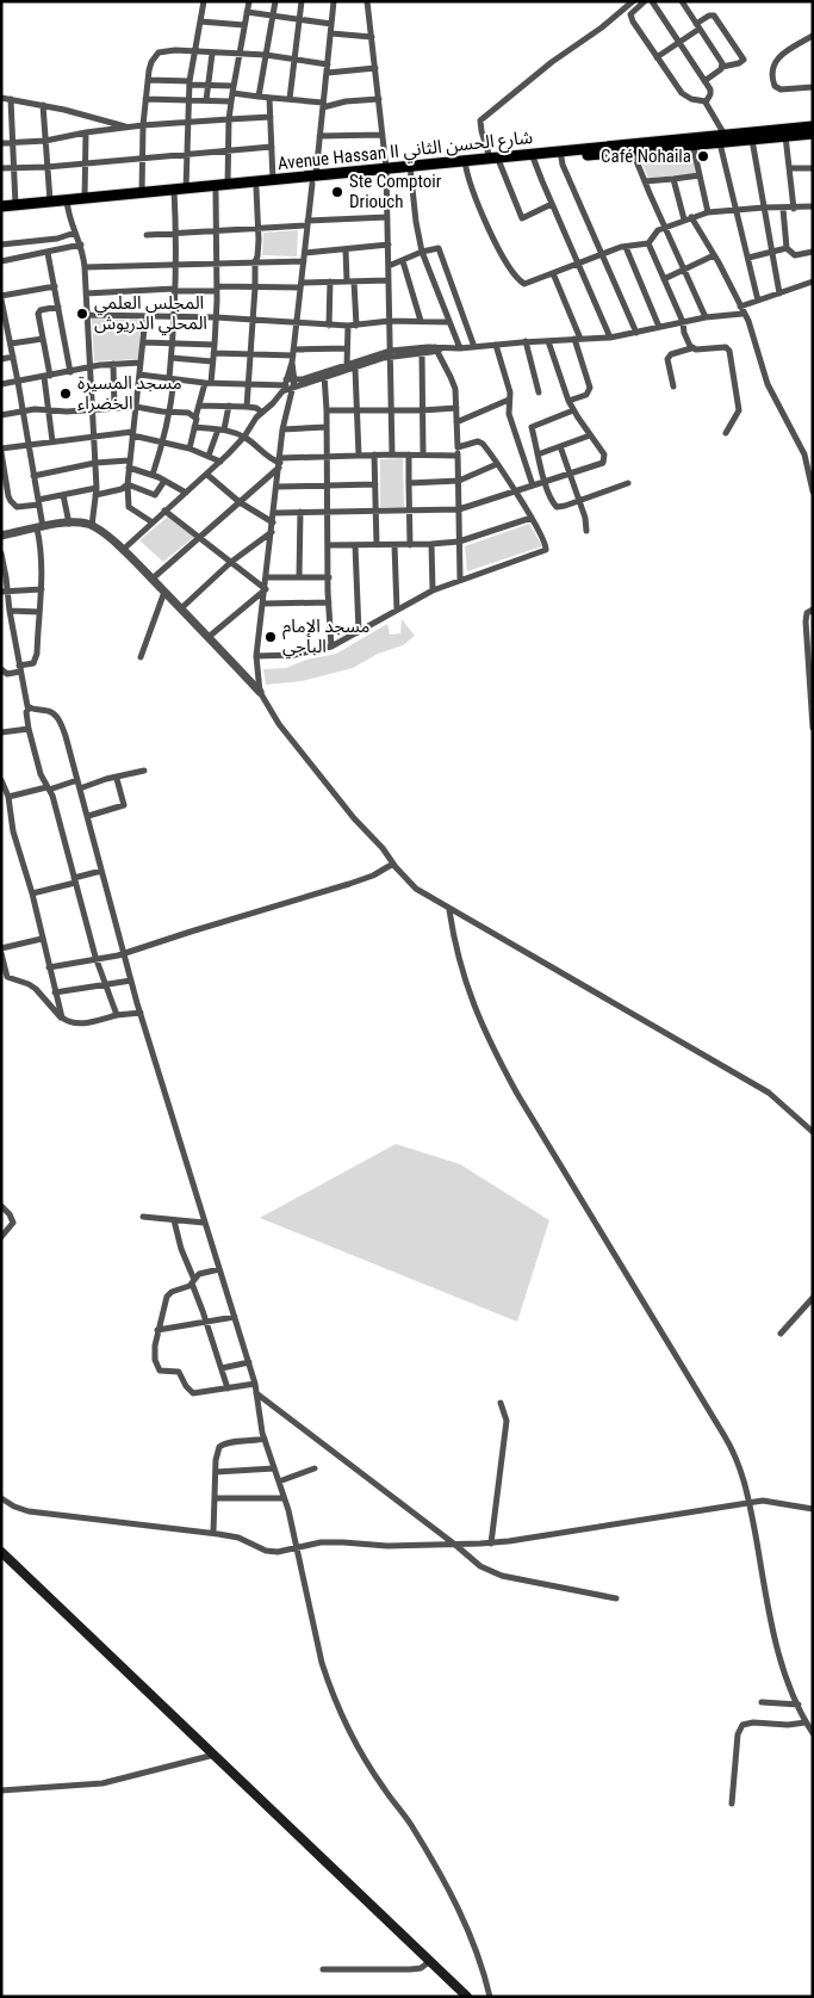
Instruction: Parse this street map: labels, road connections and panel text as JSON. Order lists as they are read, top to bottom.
{
  "streets": {
    "main road": ["Avenue Hassan II شارع الحسن الثاني"]
  },
  "places": [
    "Café Nohaila",
    "Ste Comptoir Driouch",
    "المجلس العلمي المحلي الدريوش",
    "مسجد المسيرة الخضراء",
    "مسجد الإمام الباجي"
  ]
}
